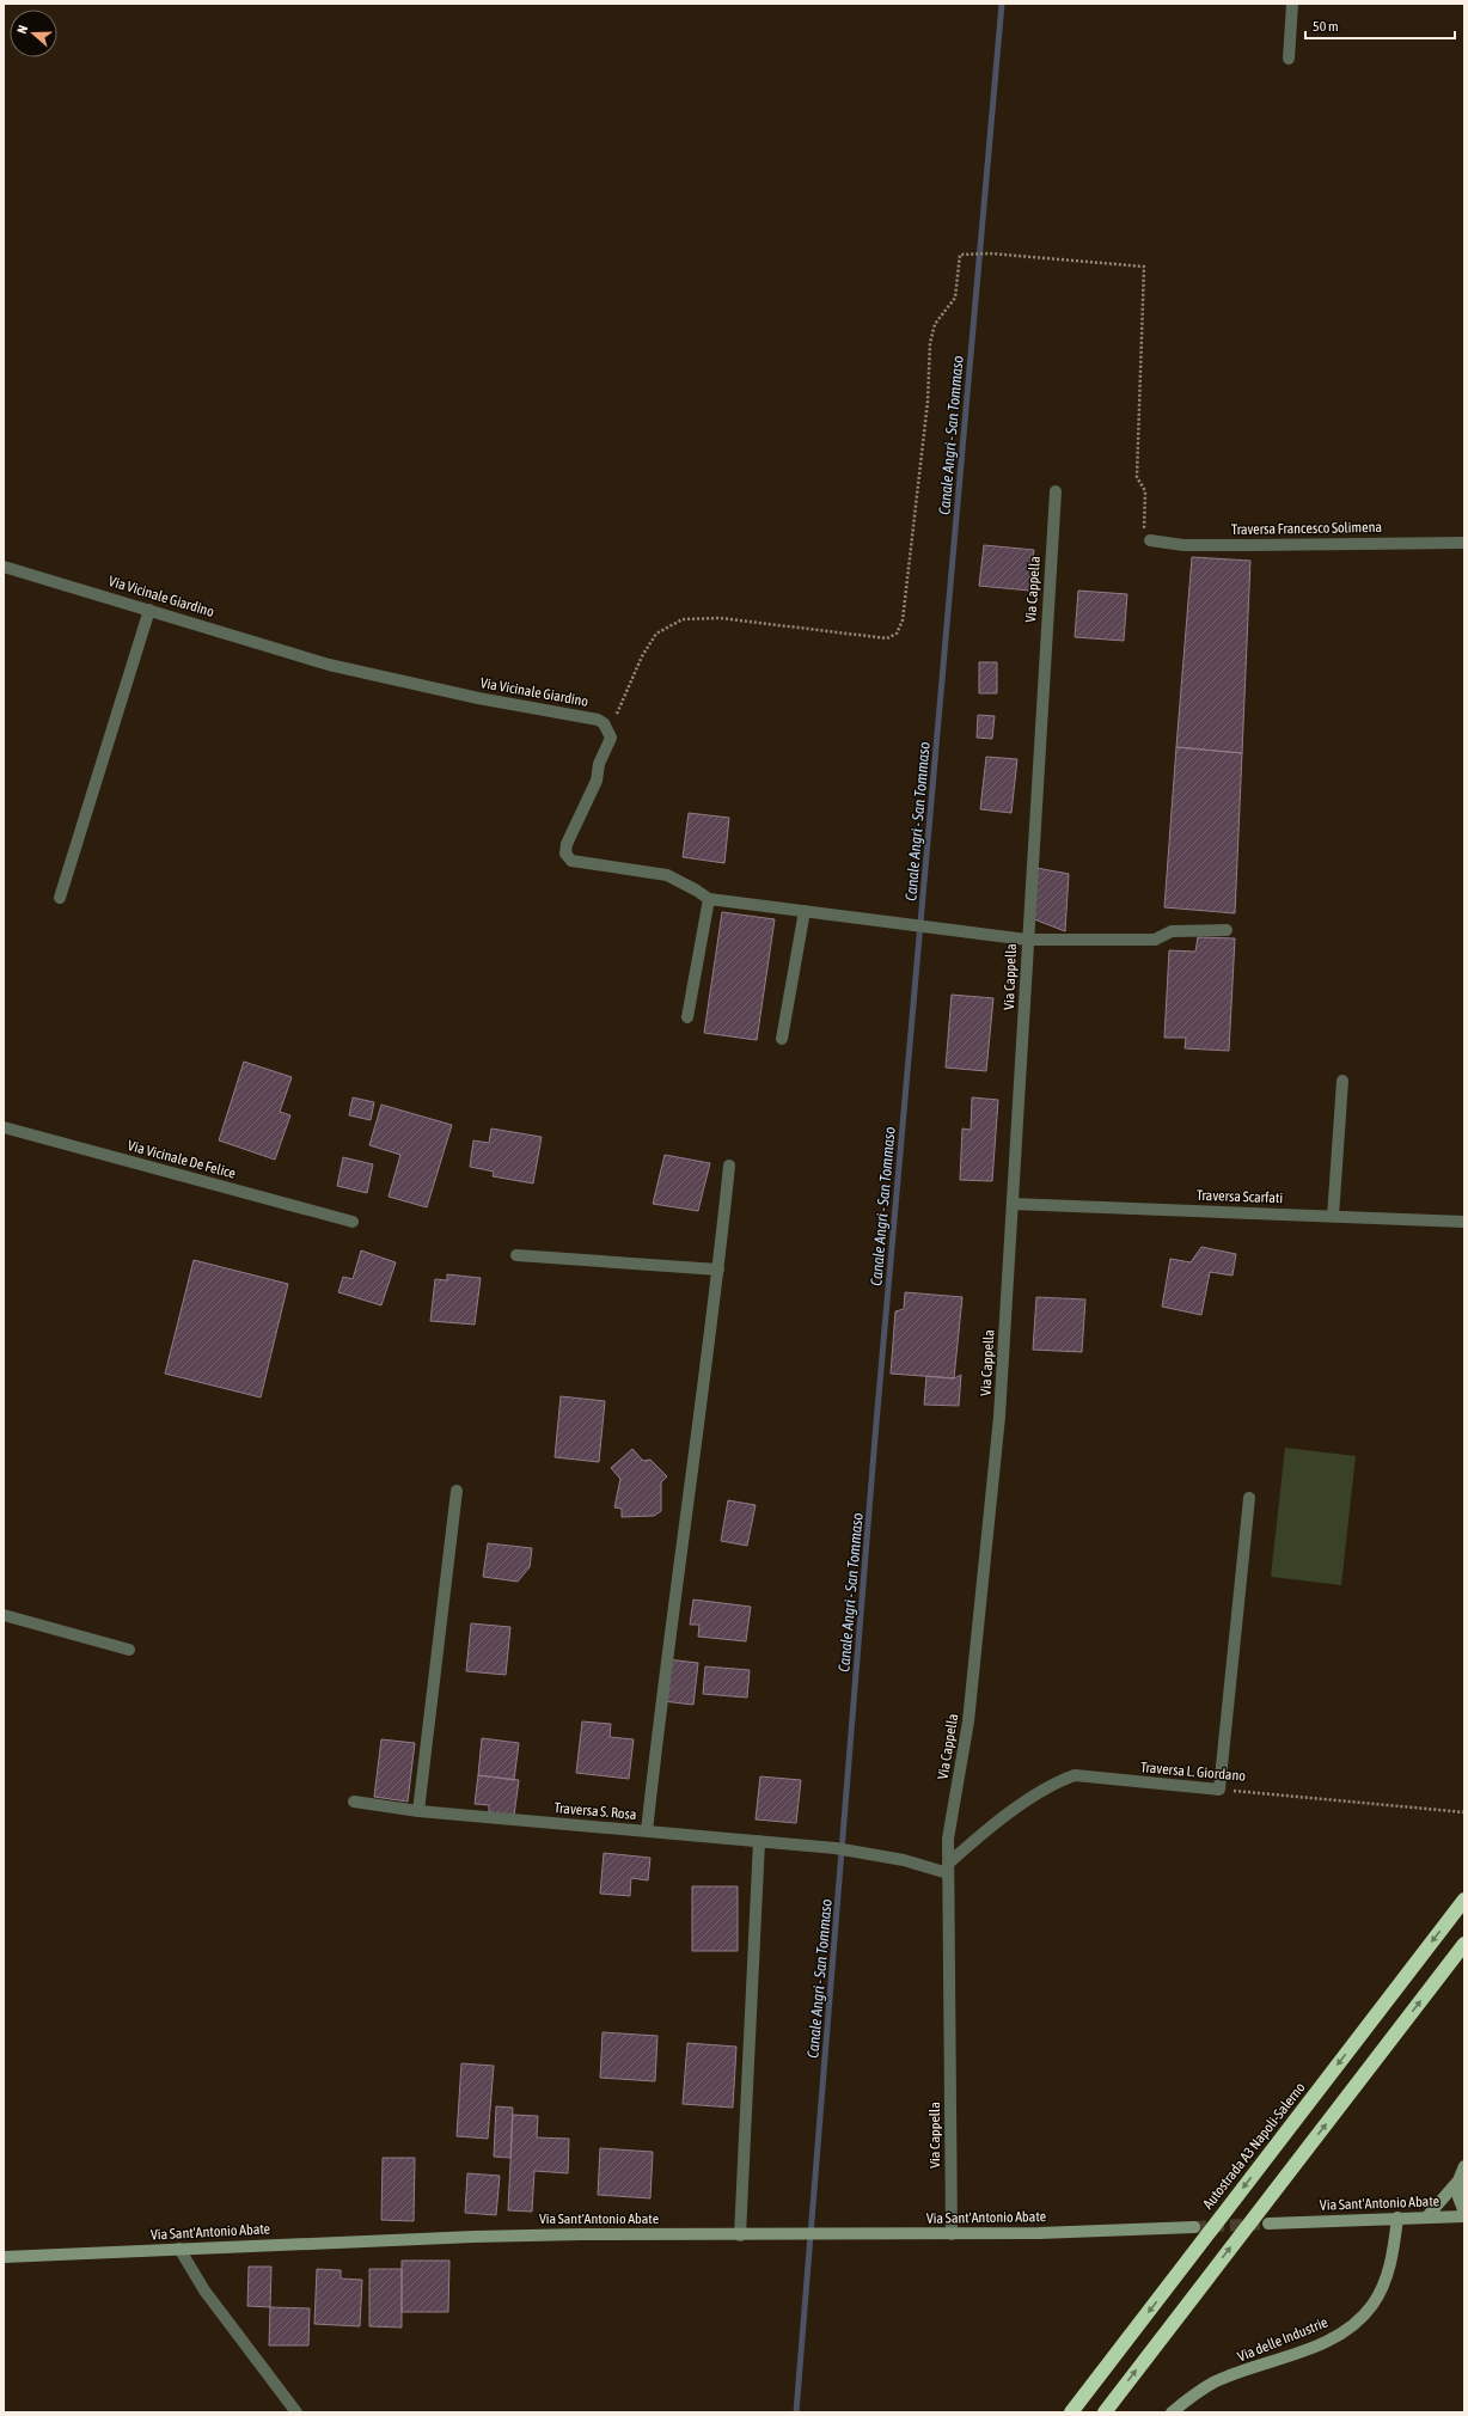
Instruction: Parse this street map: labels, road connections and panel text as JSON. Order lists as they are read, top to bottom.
{
  "streets": {
    "highway": ["Autostrada A3 Napoli-Salerno"],
    "street": [
      "Traversa Francesco Solimena",
      "Via Cappella",
      "Via Vicinale Giardino",
      "Via Vicinale De Felice",
      "Traversa Scarfati",
      "Traversa L. Giordano",
      "Traversa S. Rosa",
      "Via Sant'Antonio Abate",
      "Via delle Industrie"
    ]
  },
  "crossings": [
    ["Via Cappella", "Via Vicinale Giardino"],
    ["Via Cappella", "Traversa Scarfati"],
    ["Via Cappella", "Traversa L. Giordano"],
    ["Via Cappella", "Traversa S. Rosa"],
    ["Via Cappella", "Via Sant'Antonio Abate"],
    ["Traversa L. Giordano", "Traversa S. Rosa"],
    ["Via Sant'Antonio Abate", "Via delle Industrie"]
  ],
  "water": ["Canale Angri - San Tommaso"],
  "scale_bar": "50 m",
  "north": "left"
}
